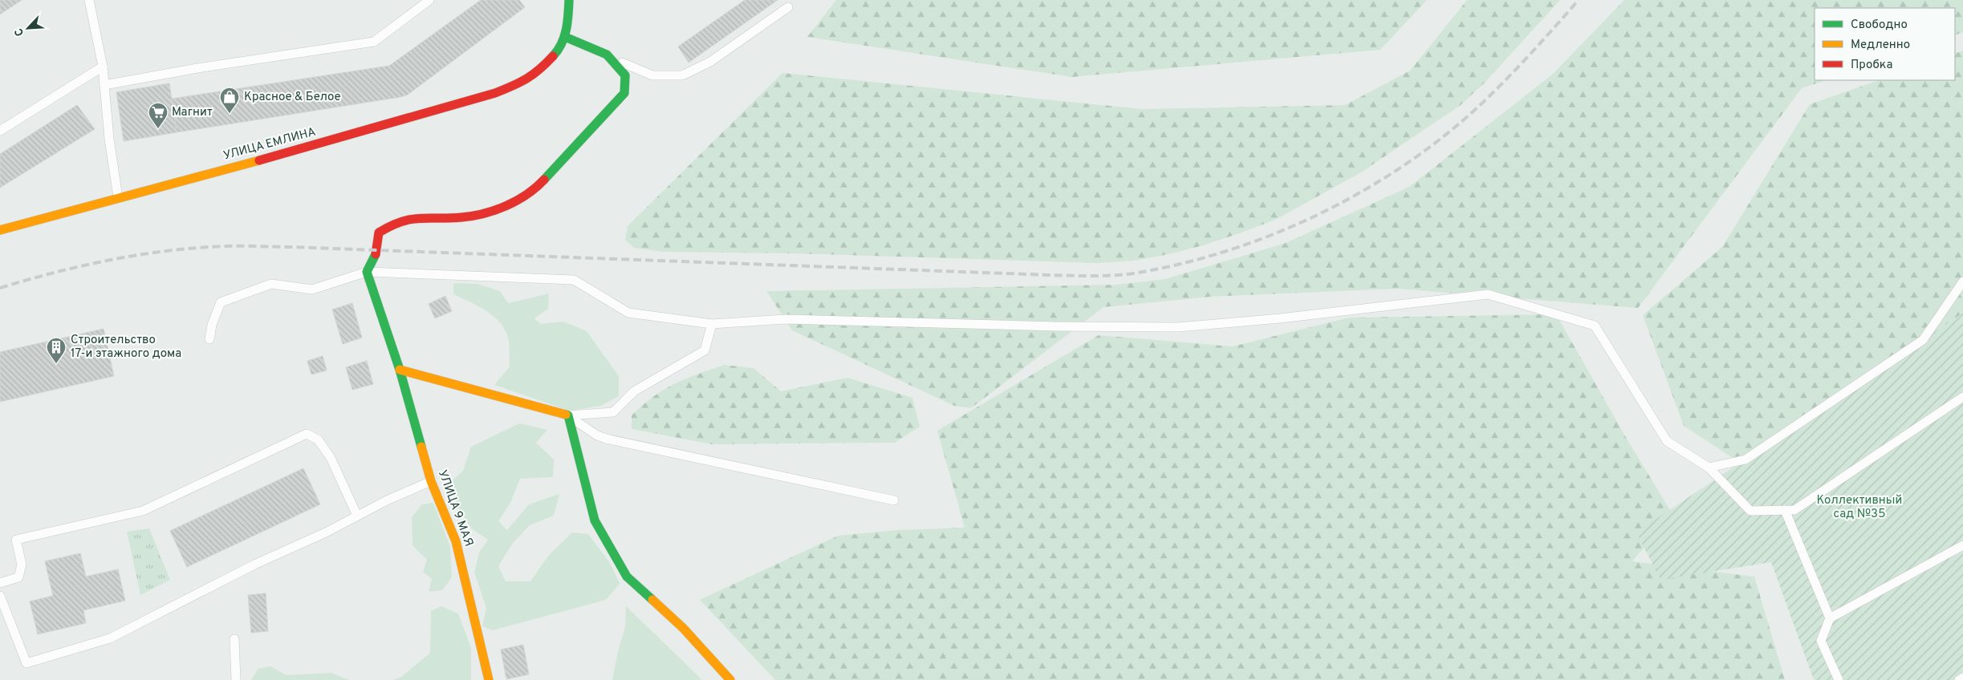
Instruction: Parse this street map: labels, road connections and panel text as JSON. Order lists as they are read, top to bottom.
{
  "streets": {
    "street": ["УЛИЦА ЕМЛИНА", "УЛИЦА 9 МАЯ"]
  },
  "parks": ["Коллективный сад №35"],
  "places": {
    "shop": ["Красное & Белое"],
    "supermarket": ["Магнит"],
    "building": ["Строительство 17-и этажного дома"]
  },
  "legend": ["Свободно", "Медленно", "Пробка"],
  "north": "bottom left"
}
